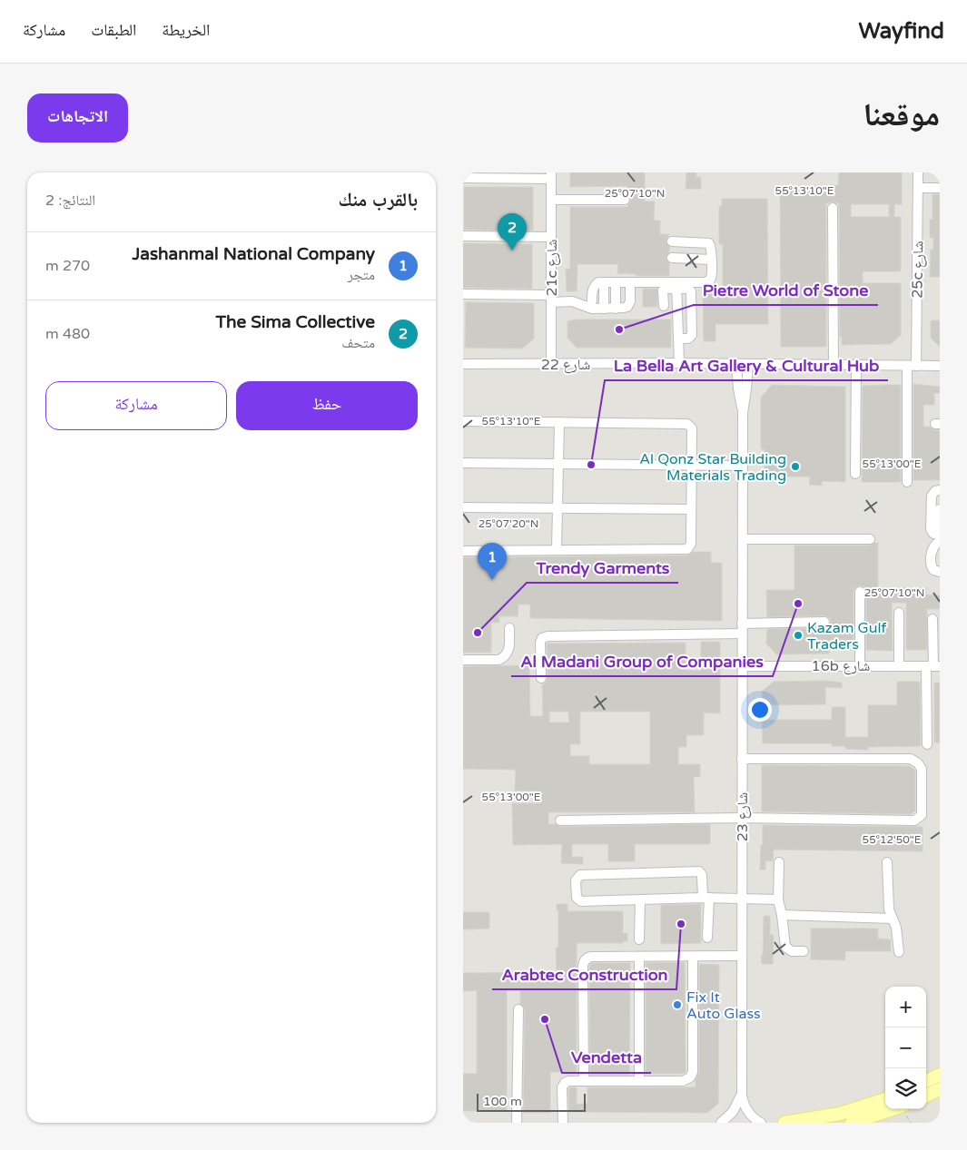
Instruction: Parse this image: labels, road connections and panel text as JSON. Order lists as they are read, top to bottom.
{
  "streets": {
    "street": [
      "21c شارع",
      "25c شارع",
      "شارع 22",
      "16b شارع",
      "شارع 23"
    ]
  },
  "crossings": [
    ["21c شارع", "شارع 22"],
    ["25c شارع", "شارع 22"],
    ["شارع 22", "شارع 23"],
    ["16b شارع", "شارع 23"]
  ],
  "places": [
    "Pietre World of Stone",
    "La Bella Art Gallery & Cultural Hub",
    "Al Qonz Star Building Materials Trading",
    "Al Madani Group of Companies",
    "Trendy Garments",
    "Kazam Gulf Traders",
    "Arabtec Construction",
    "Fix It Auto Glass",
    "Vendetta"
  ],
  "scale_bar": "100 m",
  "page": {
    "header": "Wayfind",
    "nav": ["الخريطة", "الطبقات", "مشاركة"],
    "title": "موقعنا",
    "buttons": [
      "الاتجاهات",
      ["حفظ", "مشاركة"]
    ],
    "heading": ["بالقرب منك", "النتائج: 2"],
    "pins": ["2", "1"],
    "list": [
      {
        "mark": "1",
        "name": "Jashanmal National Company",
        "note": "متجر",
        "value": "270 m"
      },
      {
        "mark": "2",
        "name": "The Sima Collective",
        "note": "متحف",
        "value": "480 m"
      }
    ],
    "map_buttons": ["+", "−"],
    "scale": "100 m"
  },
  "coordinates": [
    "55°13'10\"E",
    "25°07'10\"N",
    "55°13'00\"E",
    "25°07'20\"N",
    "55°12'50\"E"
  ]
}
